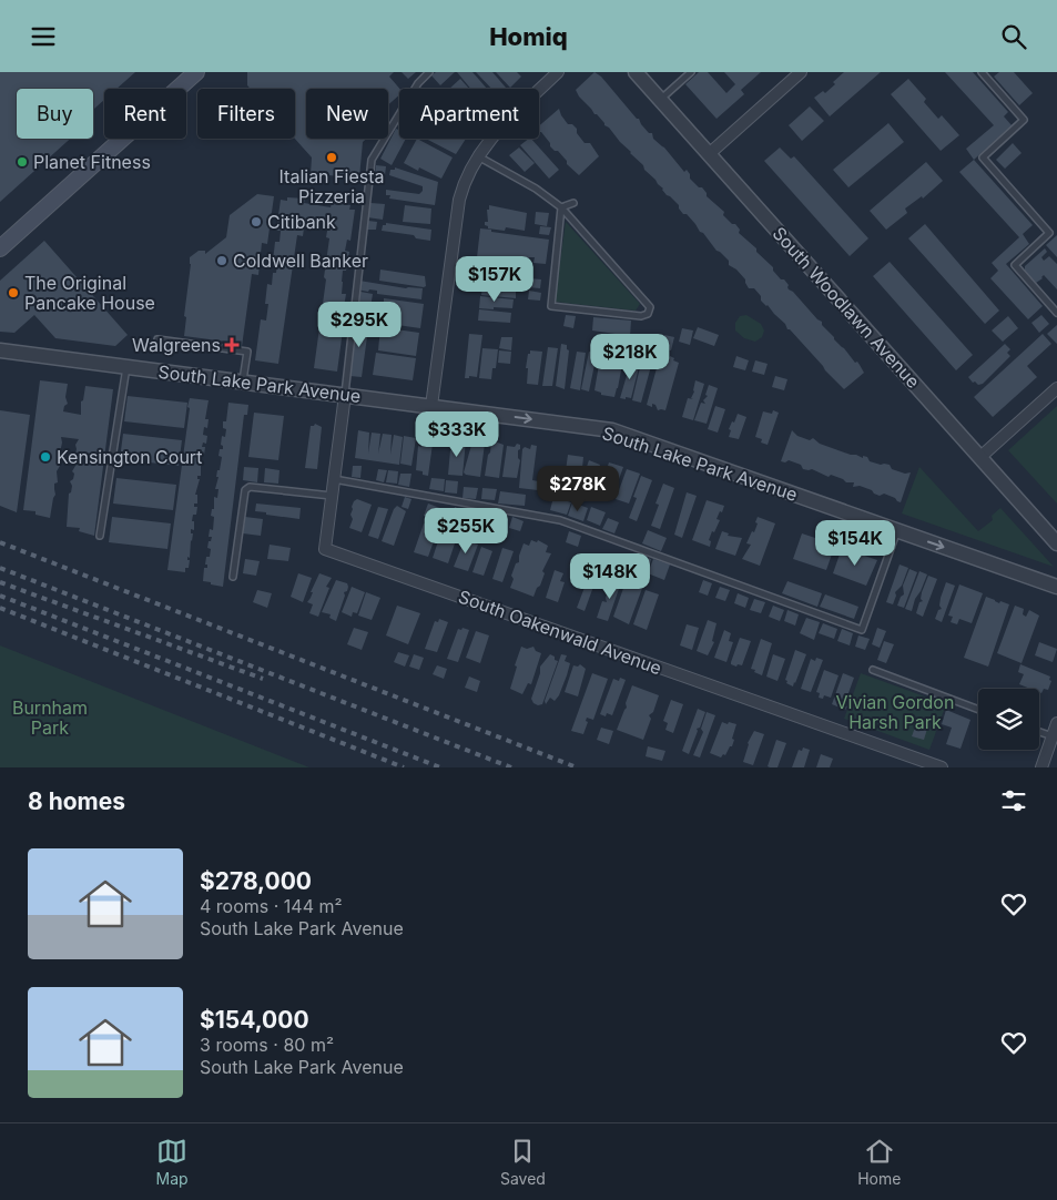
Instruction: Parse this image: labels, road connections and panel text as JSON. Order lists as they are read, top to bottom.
{
  "streets": {
    "street": ["South Woodlawn Avenue", "South Lake Park Avenue", "South Oakenwald Avenue"]
  },
  "crossings": [
    ["South Lake Park Avenue", "South Oakenwald Avenue"]
  ],
  "one_way": ["South Lake Park Avenue"],
  "parks": ["Vivian Gordon Harsh Park", "Burnham Park"],
  "places": {
    "other": [
      "Italian Fiesta Pizzeria",
      "Planet Fitness",
      "Citibank",
      "Coldwell Banker",
      "The Original Pancake House",
      "Kensington Court"
    ],
    "health": ["Walgreens"]
  },
  "page": {
    "header": "Homiq",
    "chip": [
      "Buy",
      "Rent",
      "Filters",
      "New",
      "Apartment"
    ],
    "price": [
      "$157K",
      "$295K",
      "$218K",
      "$333K",
      "$278K",
      "$255K",
      "$154K",
      "$148K"
    ],
    "heading": "8 homes",
    "list": [
      {
        "name": "$278,000",
        "note": "4 rooms · 144 m² · South Lake Park Avenue"
      },
      {
        "name": "$154,000",
        "note": "3 rooms · 80 m² · South Lake Park Avenue"
      }
    ],
    "tabs": ["Map", "Saved", "Home"]
  }
}
